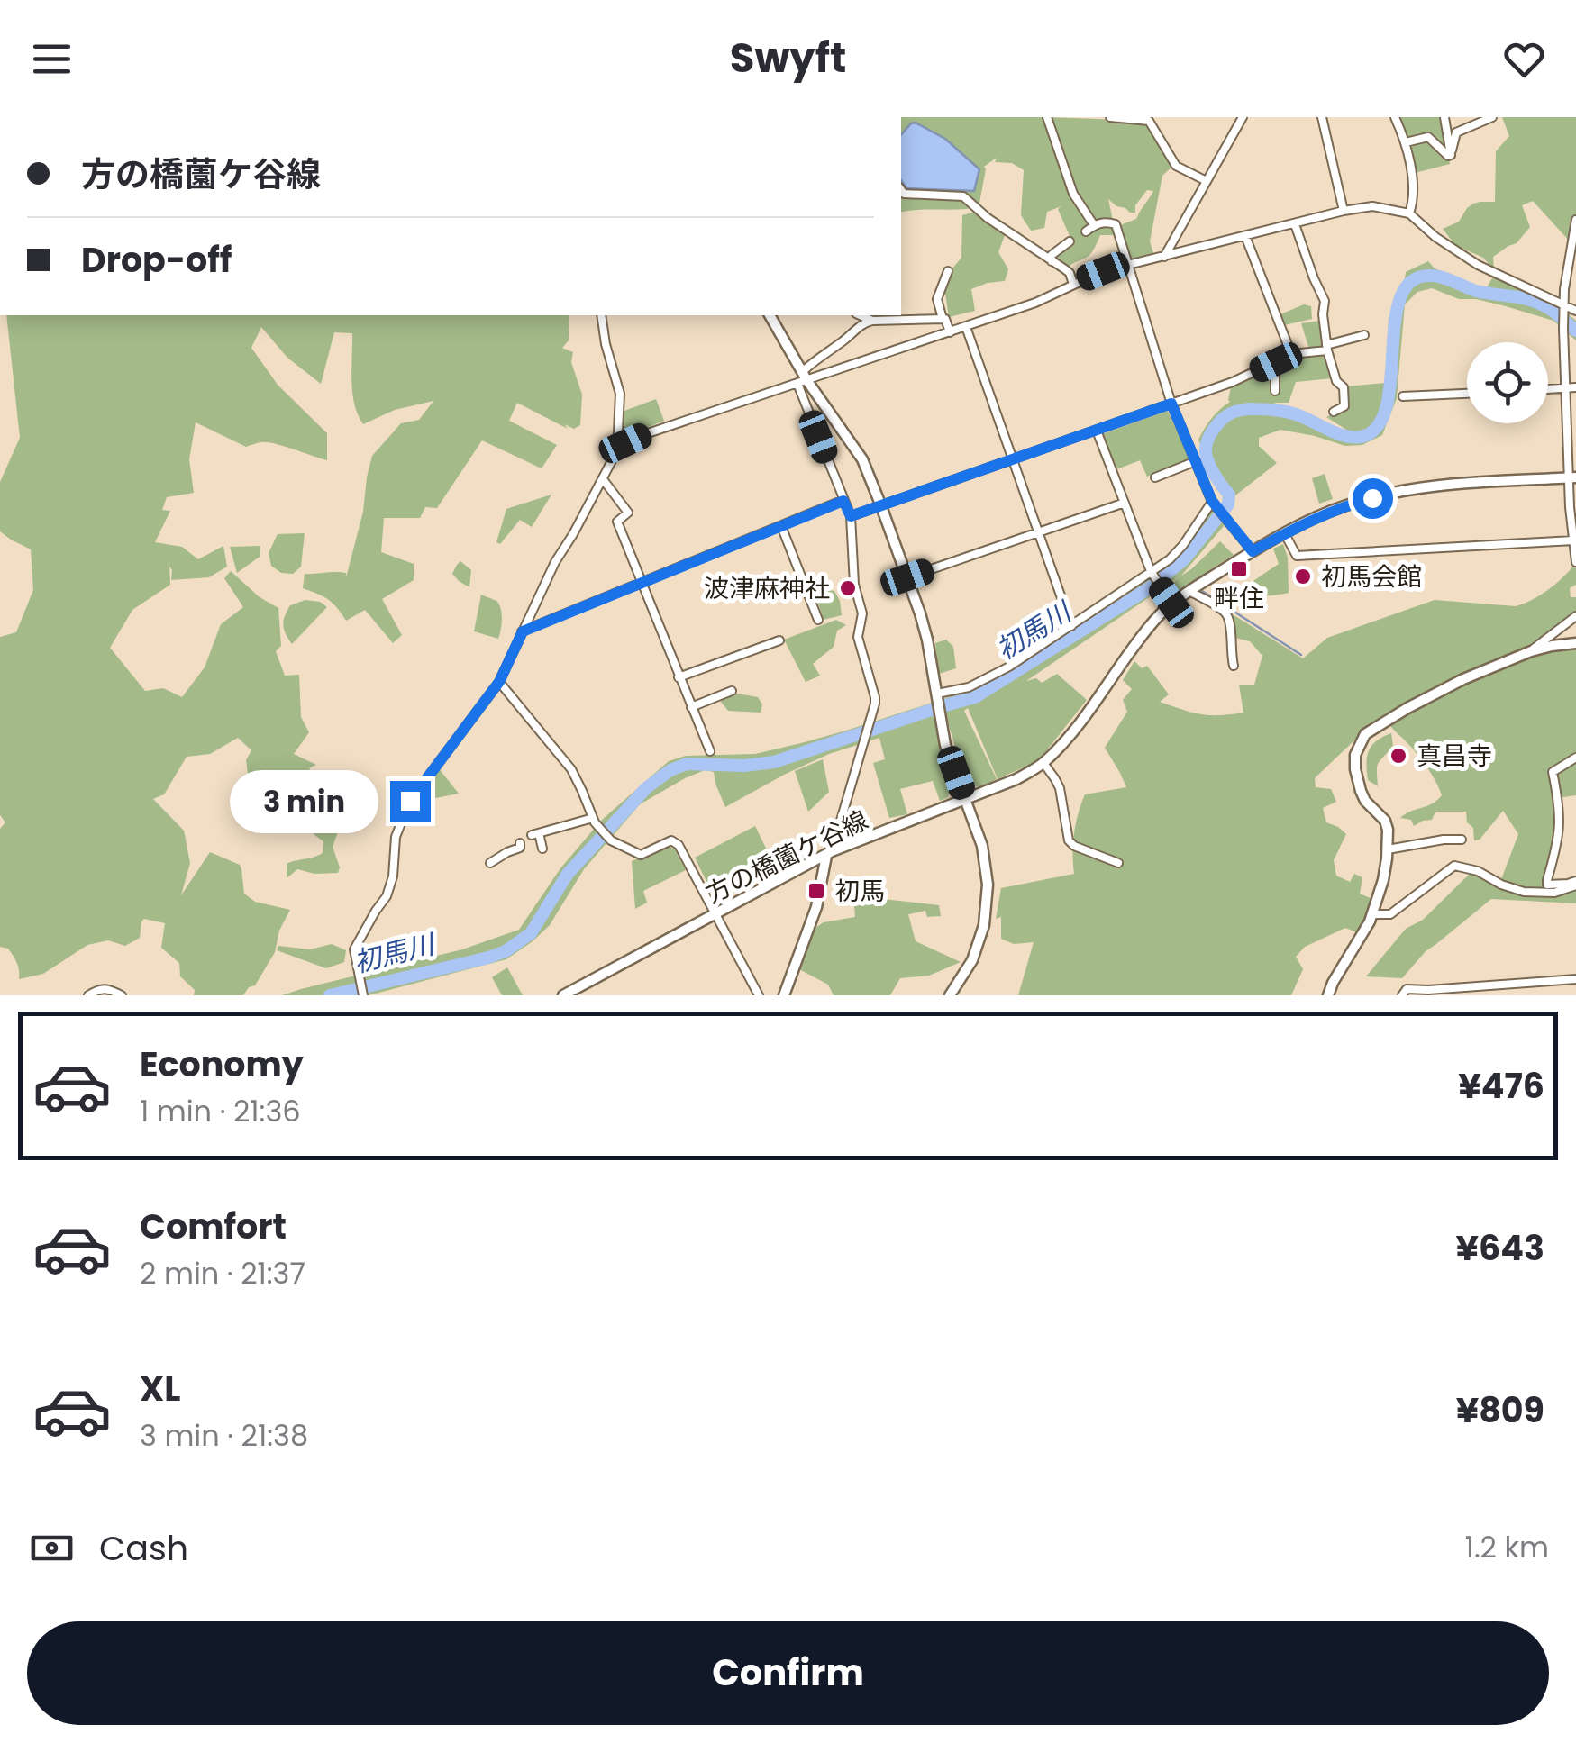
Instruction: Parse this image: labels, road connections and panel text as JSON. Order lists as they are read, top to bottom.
{
  "streets": {
    "street": ["方の橋薗ケ谷線"]
  },
  "water": ["初馬川"],
  "places": {
    "transit": ["畔住", "初馬"],
    "other": ["初馬会館", "波津麻神社", "真昌寺"]
  },
  "page": {
    "header": "Swyft",
    "banner": ["方の橋薗ケ谷線", "Drop-off"],
    "bubble": "3 min",
    "list": [
      {
        "name": "Economy",
        "note": "1 min · 21:36",
        "value": "¥476"
      },
      {
        "name": "Comfort",
        "note": "2 min · 21:37",
        "value": "¥643"
      },
      {
        "name": "XL",
        "note": "3 min · 21:38",
        "value": "¥809"
      }
    ],
    "pay": ["Cash", "1.2 km"],
    "buttons": "Confirm"
  }
}
